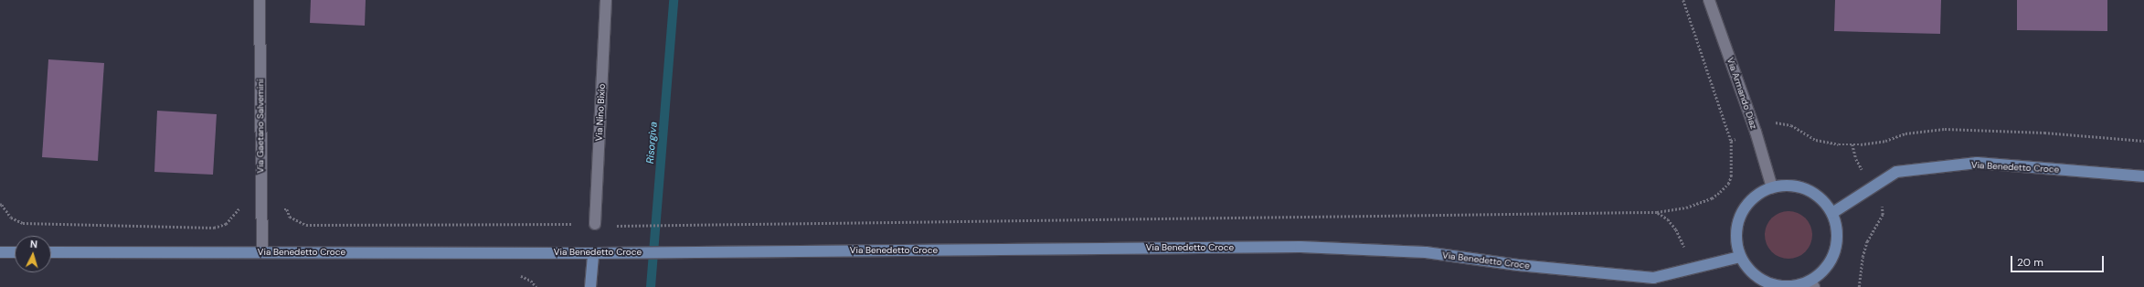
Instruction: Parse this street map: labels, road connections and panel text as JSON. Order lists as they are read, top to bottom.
{
  "streets": {
    "street": [
      "Via Armando Diaz",
      "Via Nino Bixio",
      "Via Gaetano Salvemini",
      "Via Benedetto Croce"
    ]
  },
  "crossings": [
    ["Via Armando Diaz", "Via Benedetto Croce"],
    ["Via Gaetano Salvemini", "Via Benedetto Croce"]
  ],
  "water": ["Risorgiva"],
  "scale_bar": "20 m",
  "north": "top"
}
